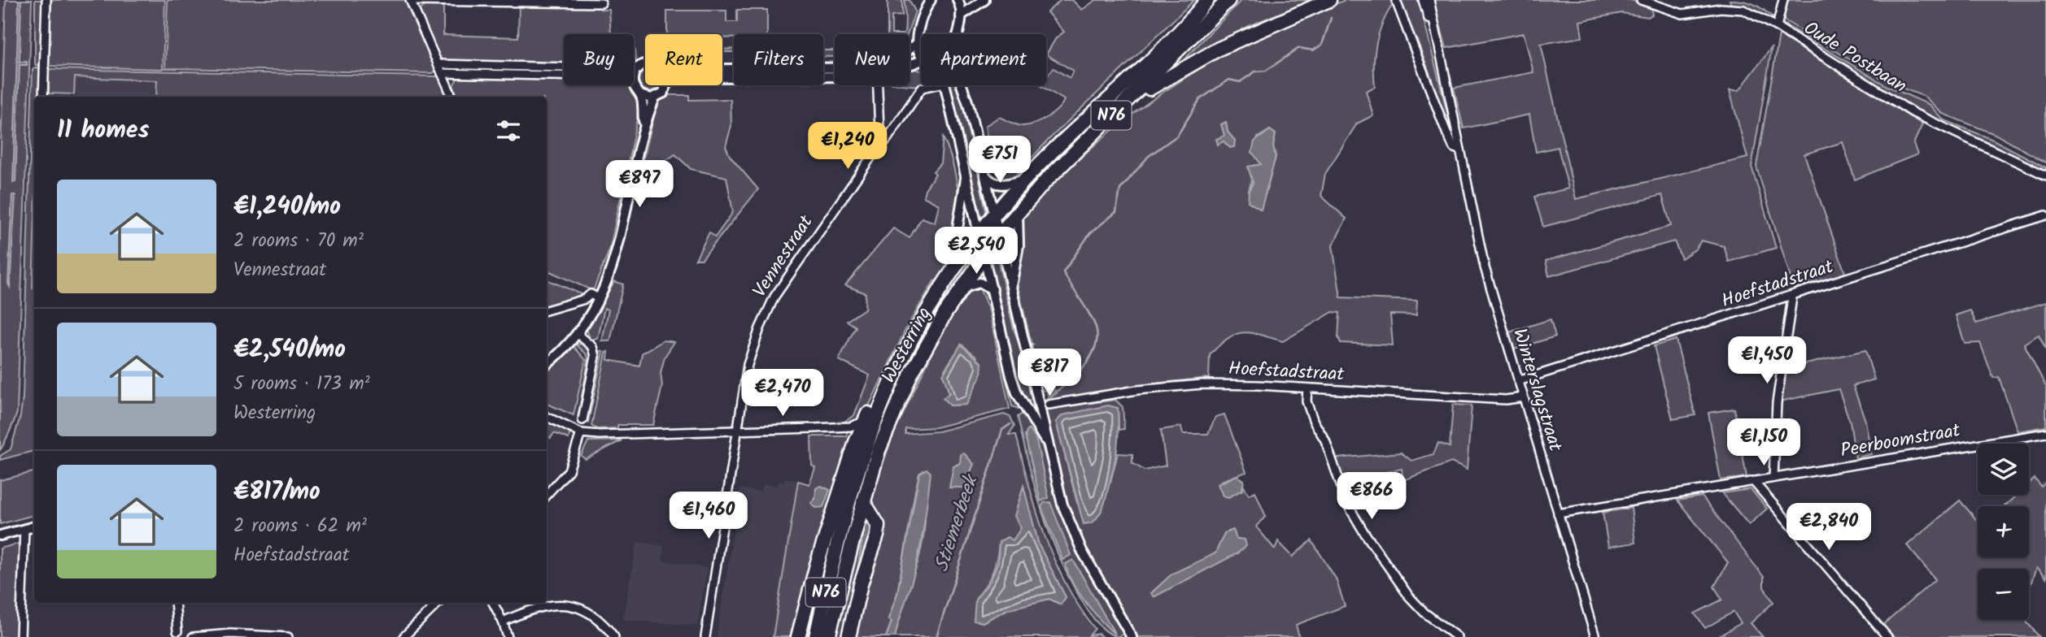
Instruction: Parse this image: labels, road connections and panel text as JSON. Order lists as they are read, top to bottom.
{
  "streets": {
    "highway": ["N76", "Westerring"],
    "street": [
      "Oude Postbaan",
      "Vennestraat",
      "Hoefstadstraat",
      "Winterslagstraat",
      "Peerboomstraat"
    ]
  },
  "crossings": [
    ["Hoefstadstraat", "Winterslagstraat"],
    ["Winterslagstraat", "Peerboomstraat"]
  ],
  "water": ["Stiemerbeek"],
  "page": {
    "chip": [
      "Buy",
      "Rent",
      "Filters",
      "New",
      "Apartment"
    ],
    "heading": "11 homes",
    "price": [
      "€1,240",
      "€751",
      "€897",
      "€2,540",
      "€1,450",
      "€817",
      "€2,470",
      "€1,150",
      "€866",
      "€1,460",
      "€2,840"
    ],
    "list": [
      {
        "name": "€1,240/mo",
        "note": "2 rooms · 70 m² · Vennestraat"
      },
      {
        "name": "€2,540/mo",
        "note": "5 rooms · 173 m² · Westerring"
      },
      {
        "name": "€817/mo",
        "note": "2 rooms · 62 m² · Hoefstadstraat"
      }
    ],
    "map_buttons": ["+", "−"]
  }
}
